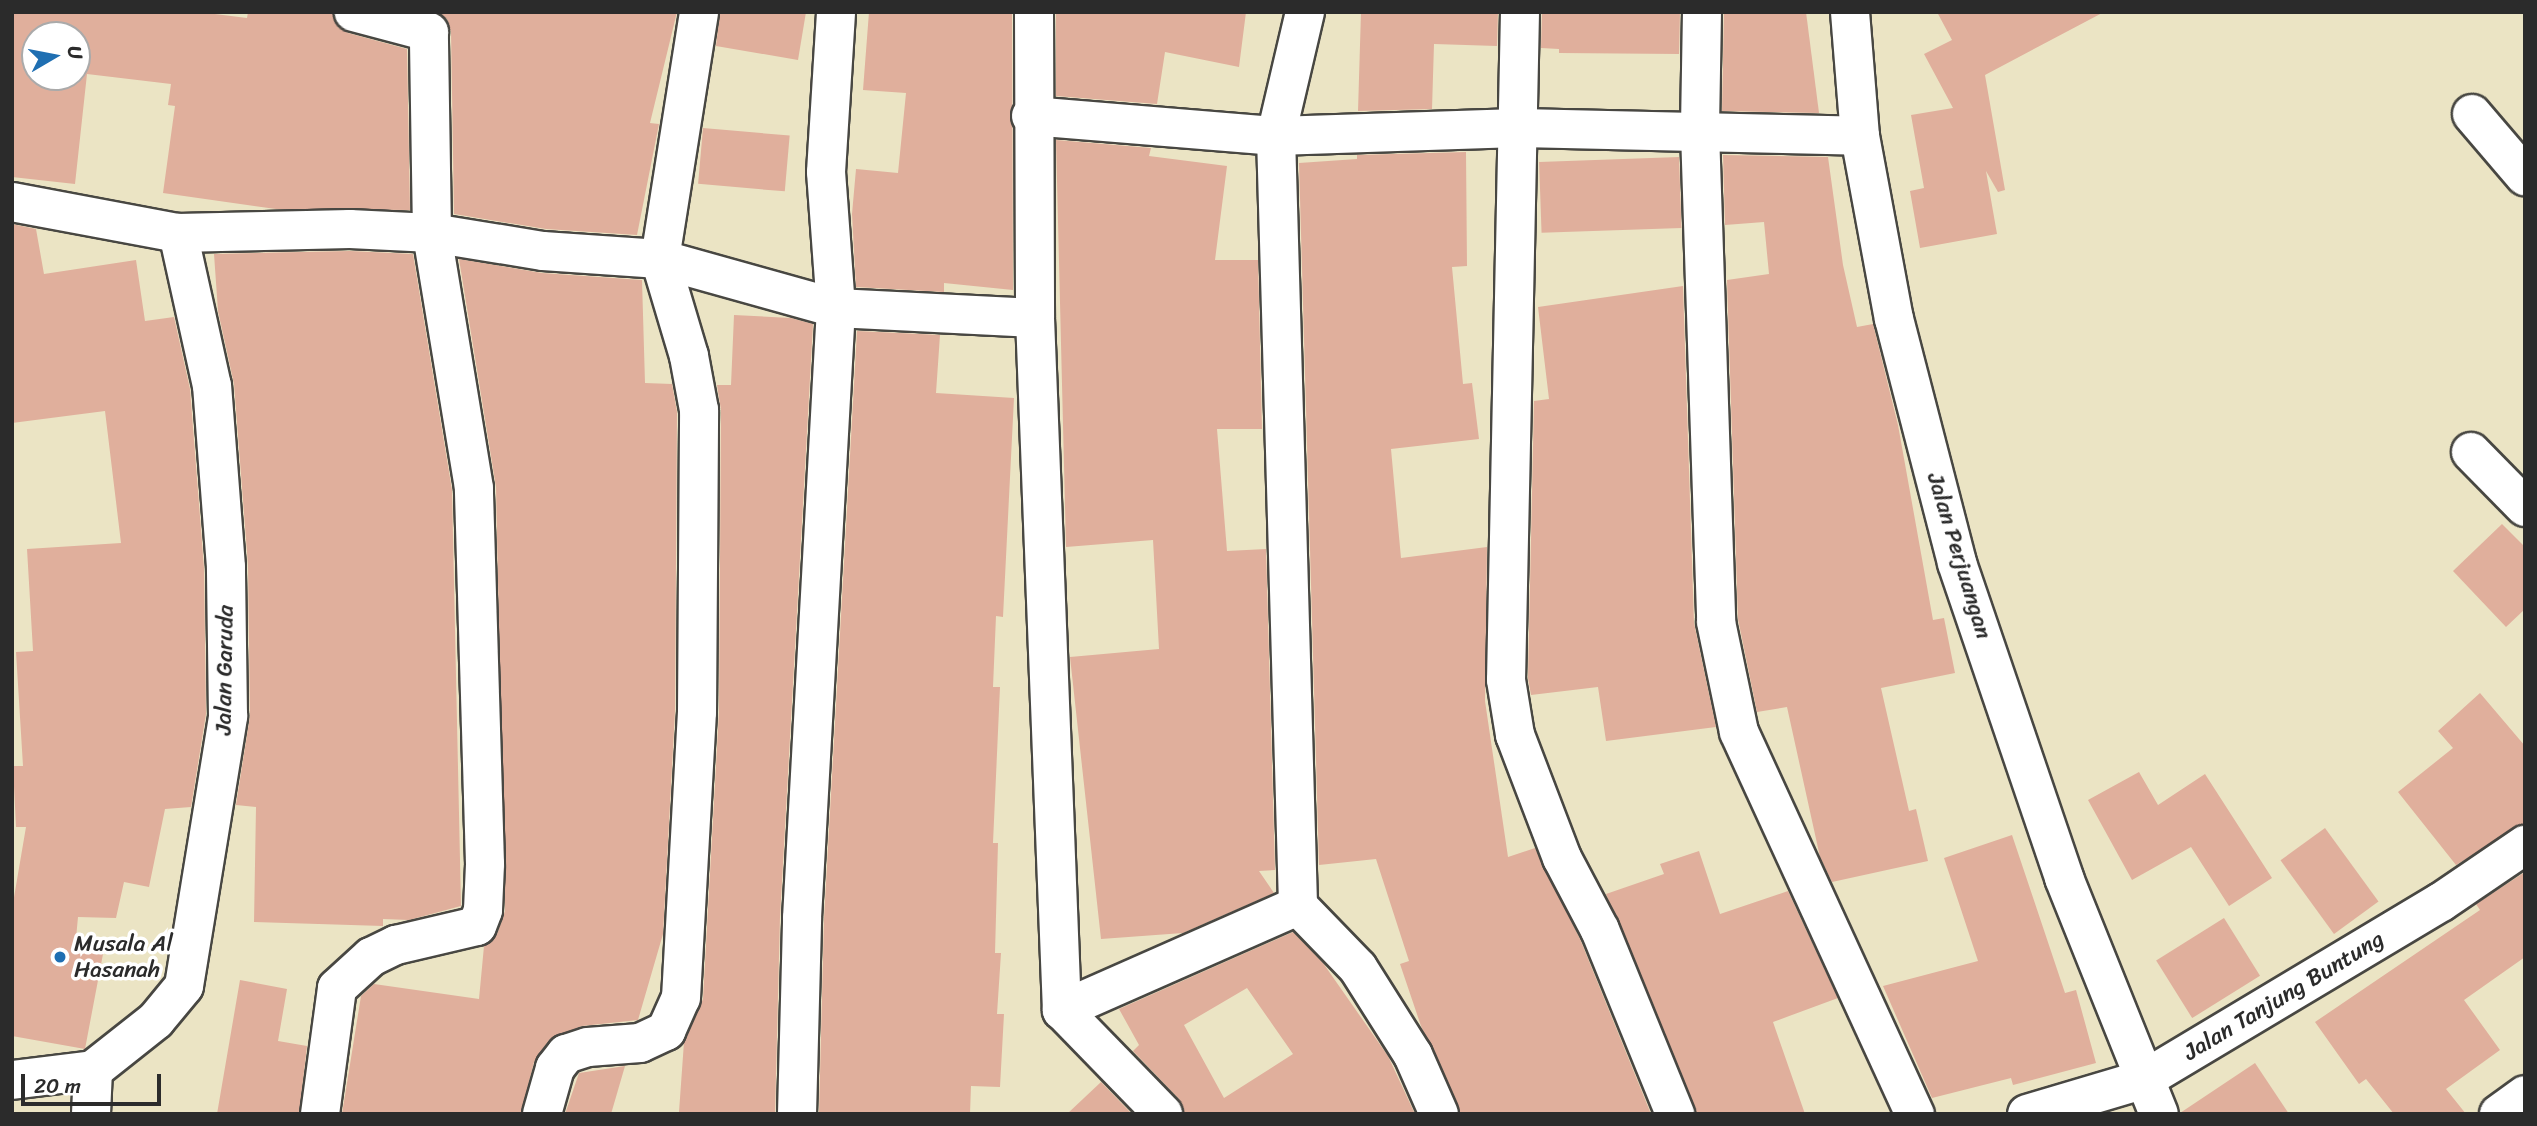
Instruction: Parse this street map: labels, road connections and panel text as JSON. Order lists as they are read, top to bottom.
{
  "streets": {
    "street": ["Jalan Perjuangan", "Jalan Garuda", "Jalan Tanjung Buntung"]
  },
  "crossings": [
    ["Jalan Perjuangan", "Jalan Tanjung Buntung"]
  ],
  "places": ["Musala Al Hasanah"],
  "scale_bar": "20 m",
  "north": "right"
}
